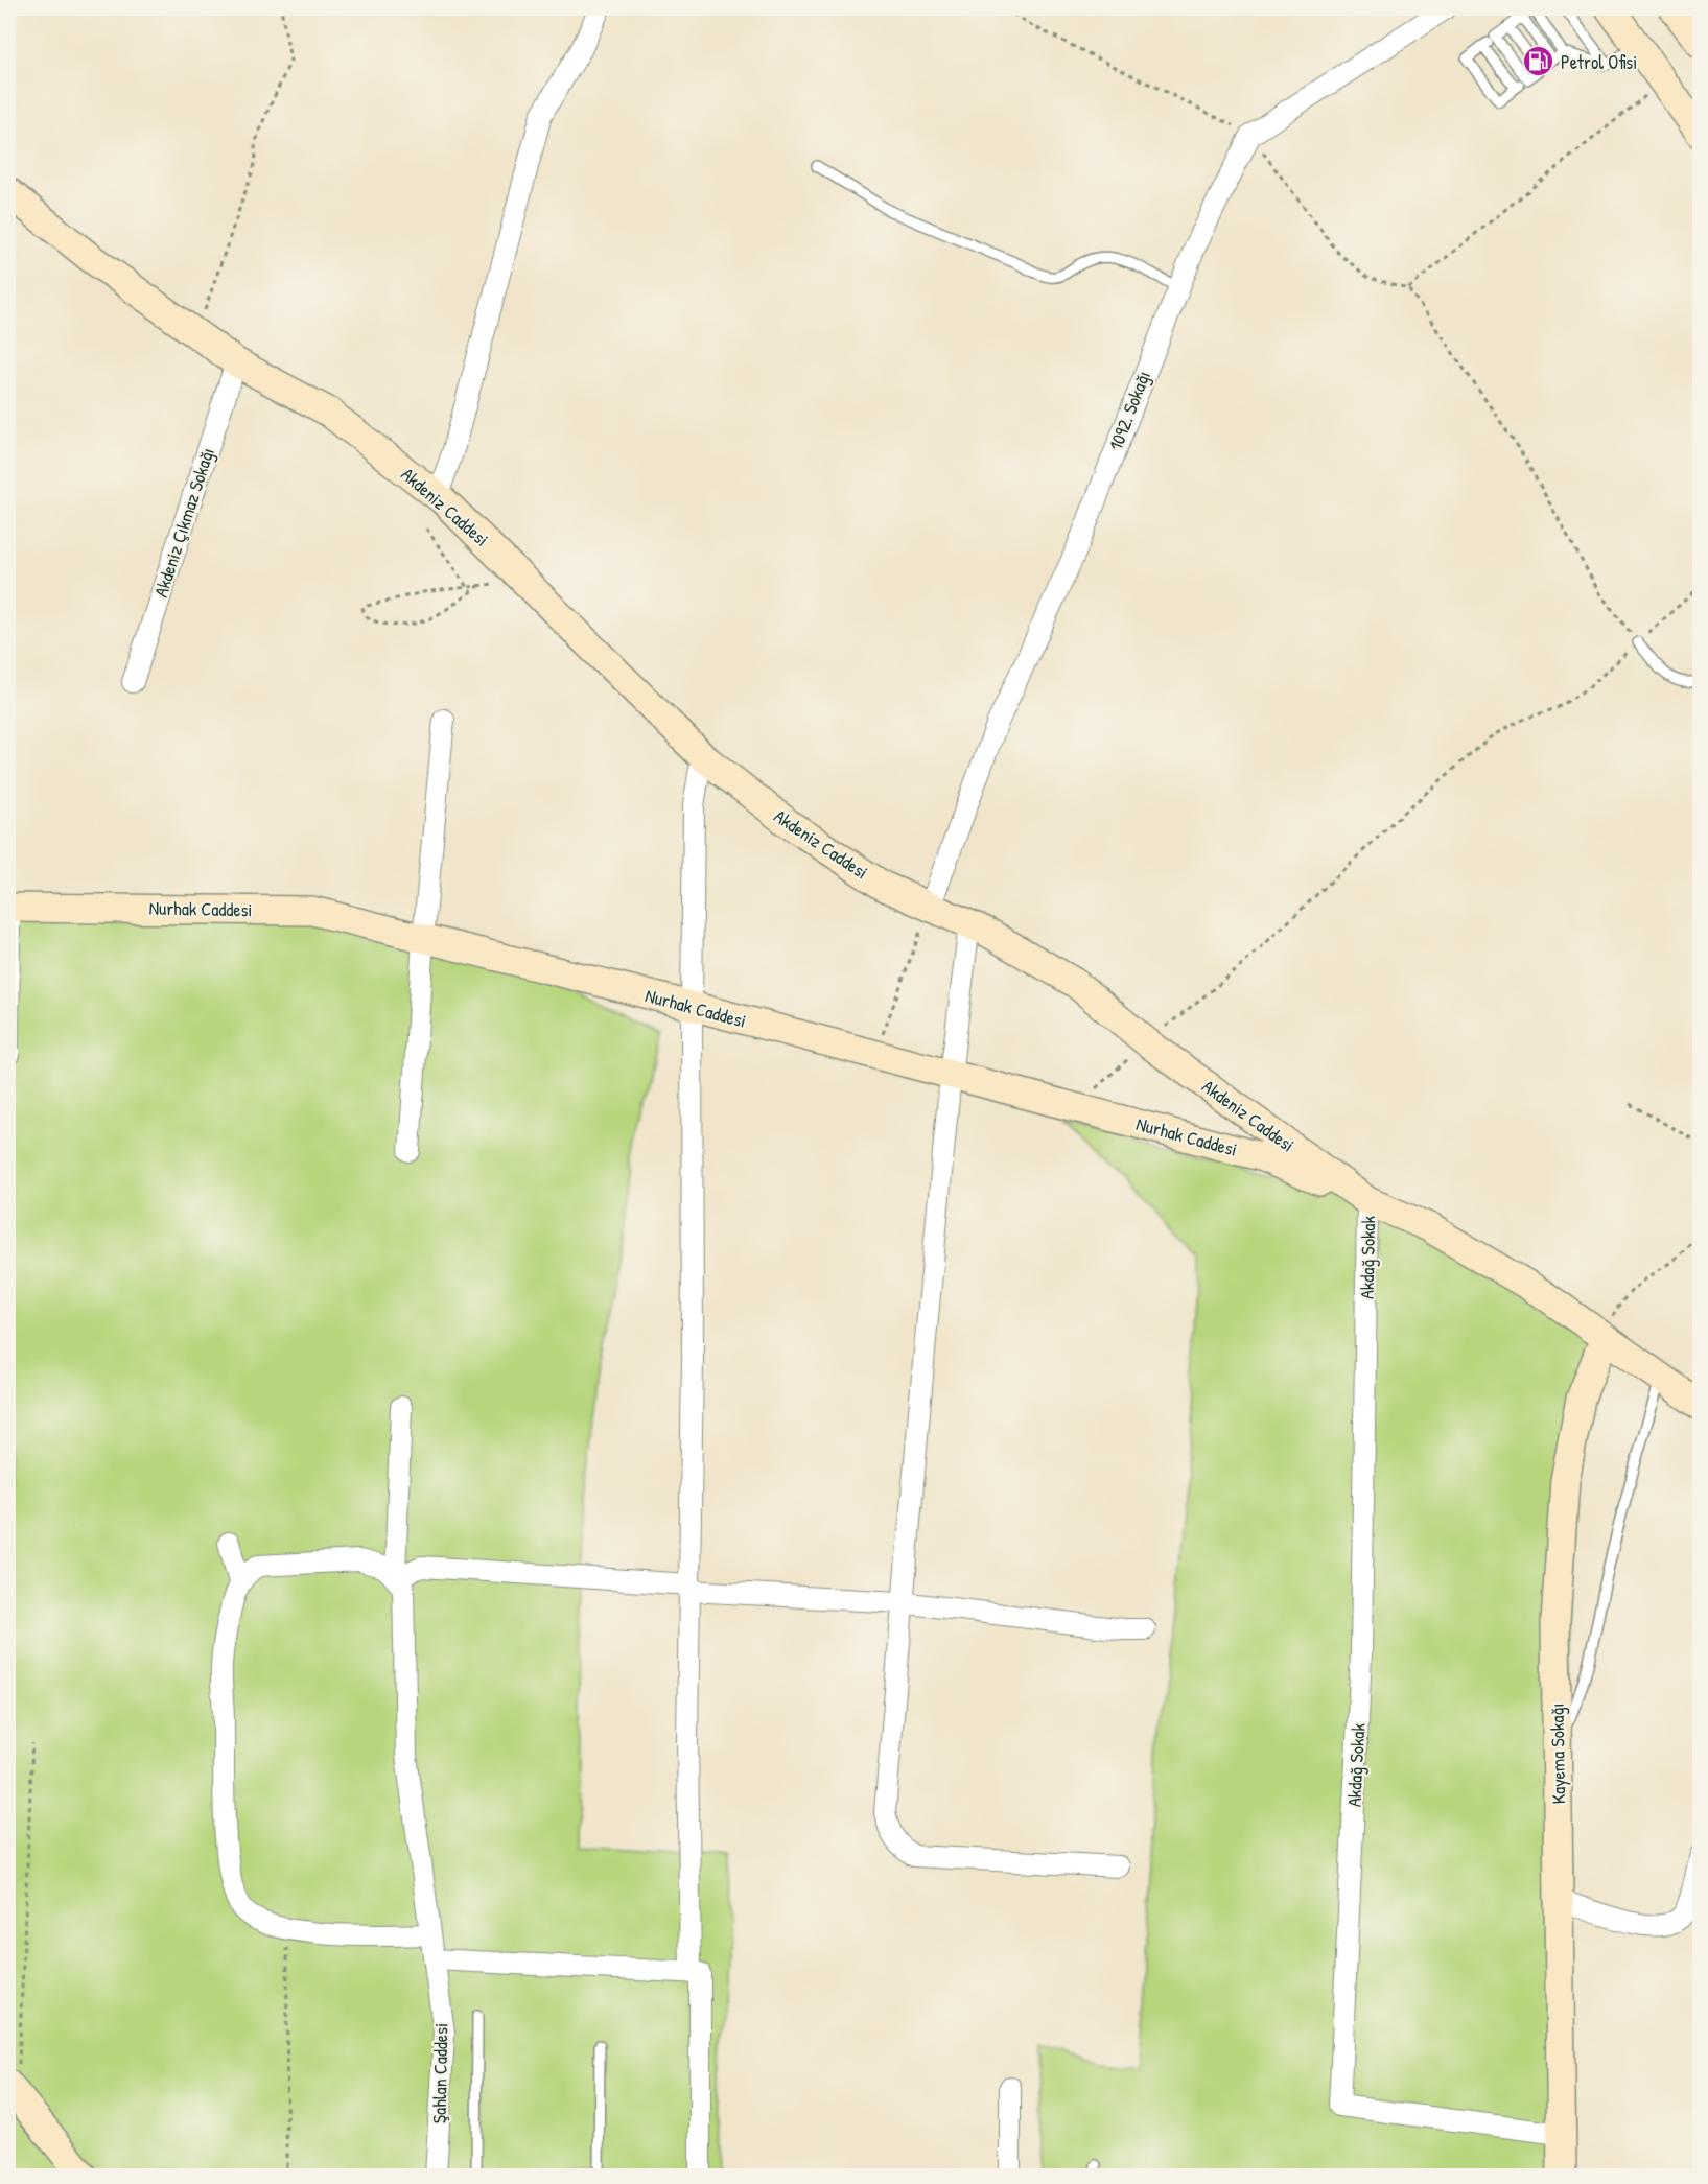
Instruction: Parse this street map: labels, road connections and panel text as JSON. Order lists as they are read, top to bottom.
{
  "streets": {
    "street": [
      "1092. Sokağı",
      "Akdeniz Caddesi",
      "Akdeniz Çıkmaz Sokağı",
      "Nurhak Caddesi",
      "Akdağ Sokak",
      "Kayema Sokağı",
      "Şahlan Caddesi"
    ]
  },
  "crossings": [
    ["1092. Sokağı", "Akdeniz Caddesi"],
    ["Akdeniz Caddesi", "Akdeniz Çıkmaz Sokağı"],
    ["Akdeniz Caddesi", "Nurhak Caddesi"],
    ["Akdeniz Caddesi", "Akdağ Sokak"],
    ["Akdeniz Caddesi", "Kayema Sokağı"],
    ["Nurhak Caddesi", "Akdağ Sokak"],
    ["Akdağ Sokak", "Kayema Sokağı"]
  ],
  "places": {
    "fuel station": ["Petrol Ofisi"]
  }
}
